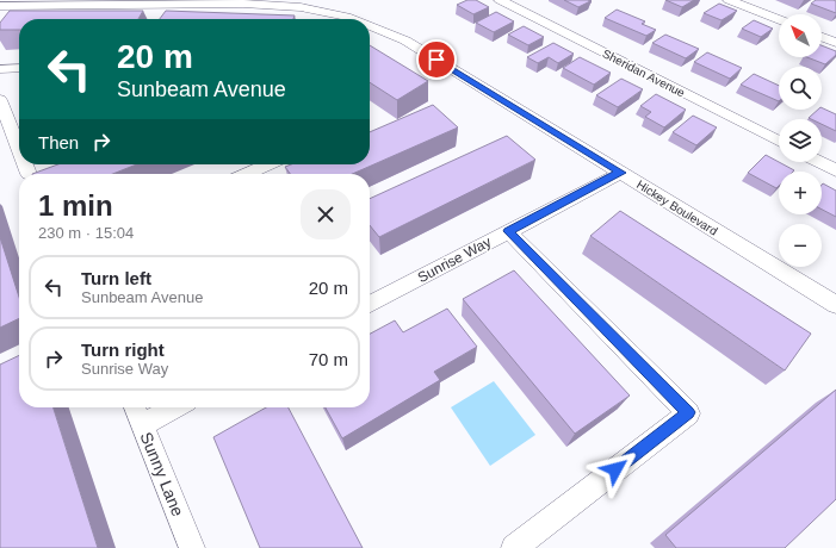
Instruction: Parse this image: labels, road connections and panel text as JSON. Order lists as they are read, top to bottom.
{
  "streets": {
    "street": [
      "Sheridan Avenue",
      "Hickey Boulevard",
      "Sunrise Way",
      "Sunny Lane"
    ]
  },
  "crossings": [
    ["Hickey Boulevard", "Sunrise Way"]
  ],
  "north": "top left",
  "page": {
    "map_buttons": ["+", "−"],
    "turn": ["20 m", "Sunbeam Avenue"],
    "then": "Then",
    "heading": ["1 min", "230 m · 15:04"],
    "list": [
      {
        "name": "Turn left",
        "note": "Sunbeam Avenue",
        "value": "20 m"
      },
      {
        "name": "Turn right",
        "note": "Sunrise Way",
        "value": "70 m"
      }
    ]
  }
}
